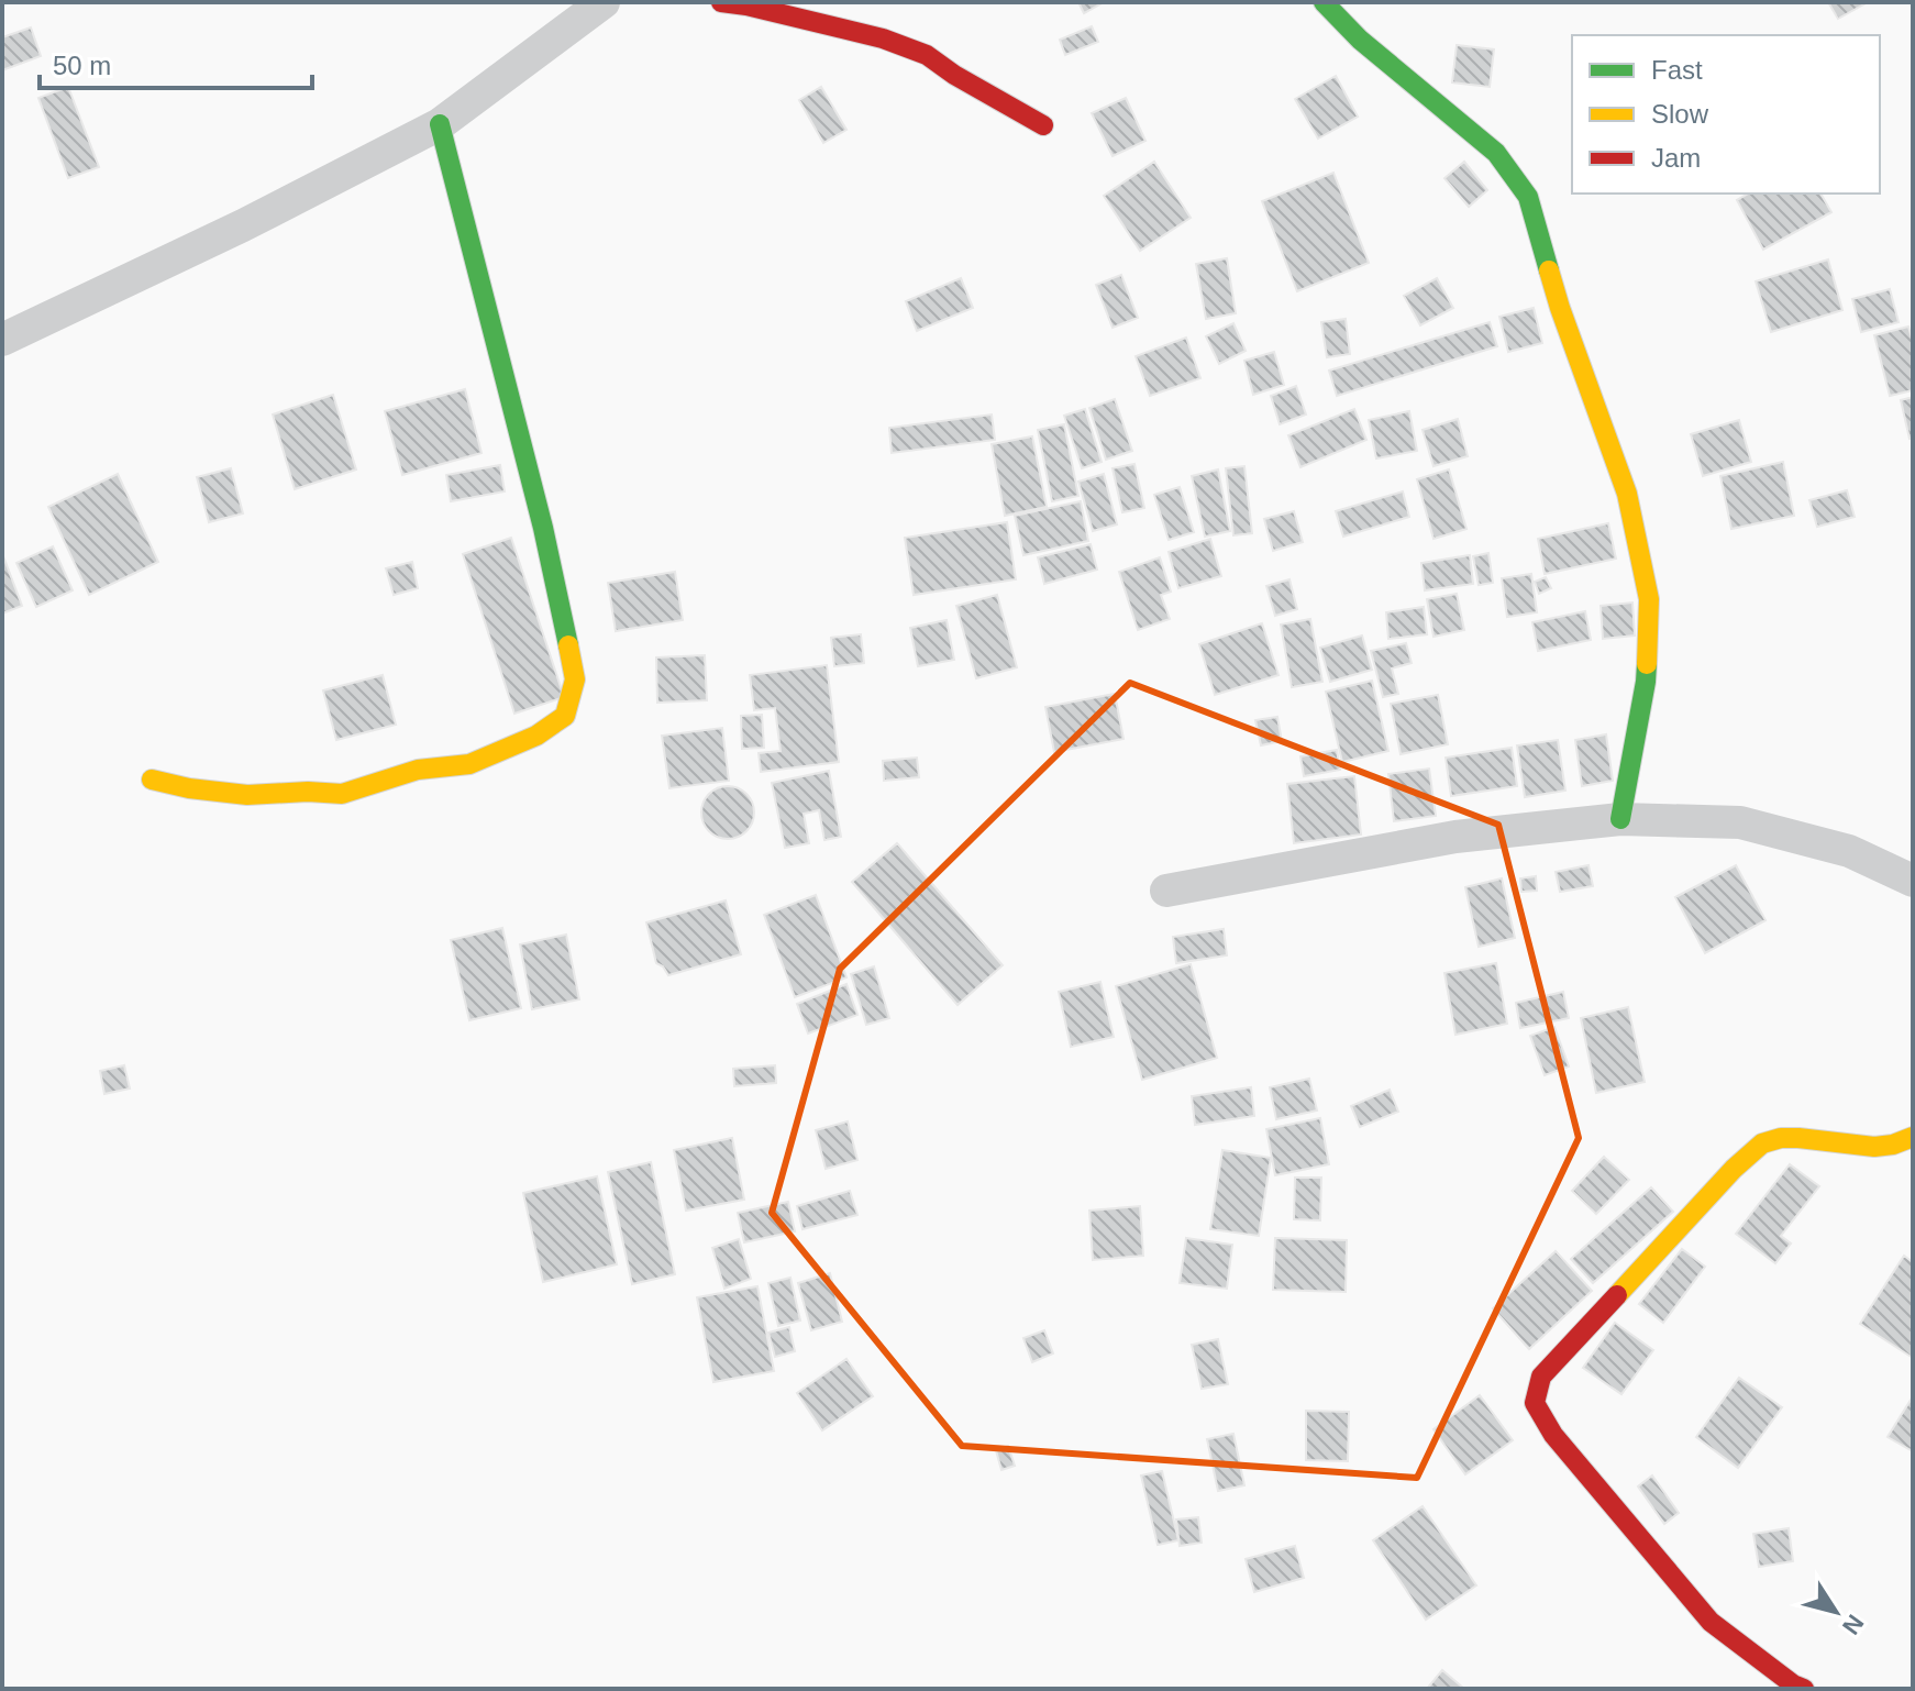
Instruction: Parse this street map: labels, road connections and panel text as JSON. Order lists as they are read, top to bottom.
{
  "legend": ["Fast", "Slow", "Jam"],
  "scale_bar": "50 m",
  "north": "bottom right"
}
